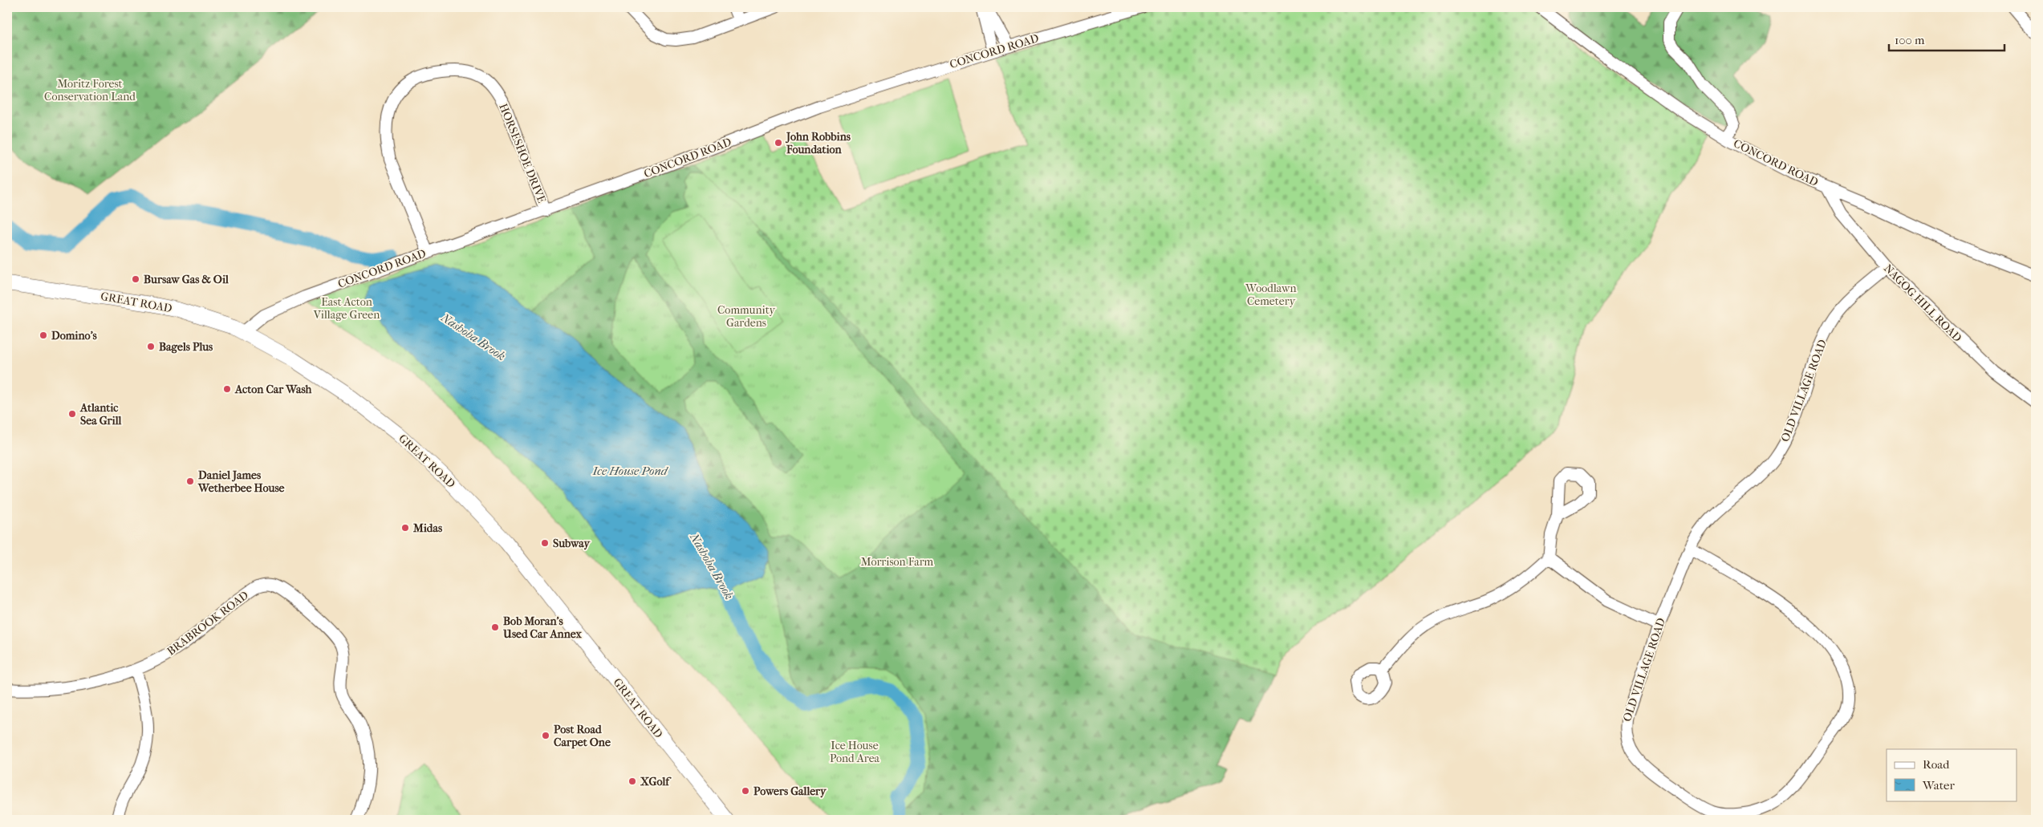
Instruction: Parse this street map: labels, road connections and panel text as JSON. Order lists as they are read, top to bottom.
{
  "streets": {
    "main road": ["GREAT ROAD"],
    "street": [
      "CONCORD ROAD",
      "HORSESHOE DRIVE",
      "NAGOG HILL ROAD",
      "OLD VILLAGE ROAD",
      "BRABROOK ROAD"
    ]
  },
  "crossings": [
    ["CONCORD ROAD", "HORSESHOE DRIVE"],
    ["CONCORD ROAD", "GREAT ROAD"],
    ["CONCORD ROAD", "NAGOG HILL ROAD"],
    ["NAGOG HILL ROAD", "OLD VILLAGE ROAD"]
  ],
  "water": ["Nashoba Brook", "Ice House Pond"],
  "parks": [
    "Moritz Forest Conservation Land",
    "Woodlawn Cemetery",
    "East Acton Village Green",
    "Community Gardens",
    "Morrison Farm",
    "Ice House Pond Area"
  ],
  "places": [
    "John Robbins Foundation",
    "Bursaw Gas & Oil",
    "Domino's",
    "Bagels Plus",
    "Acton Car Wash",
    "Atlantic Sea Grill",
    "Daniel James Wetherbee House",
    "Midas",
    "Subway",
    "Bob Moran's Used Car Annex",
    "Post Road Carpet One",
    "XGolf",
    "Powers Gallery"
  ],
  "legend": ["Road", "Water"],
  "scale_bar": "100 m"
}
